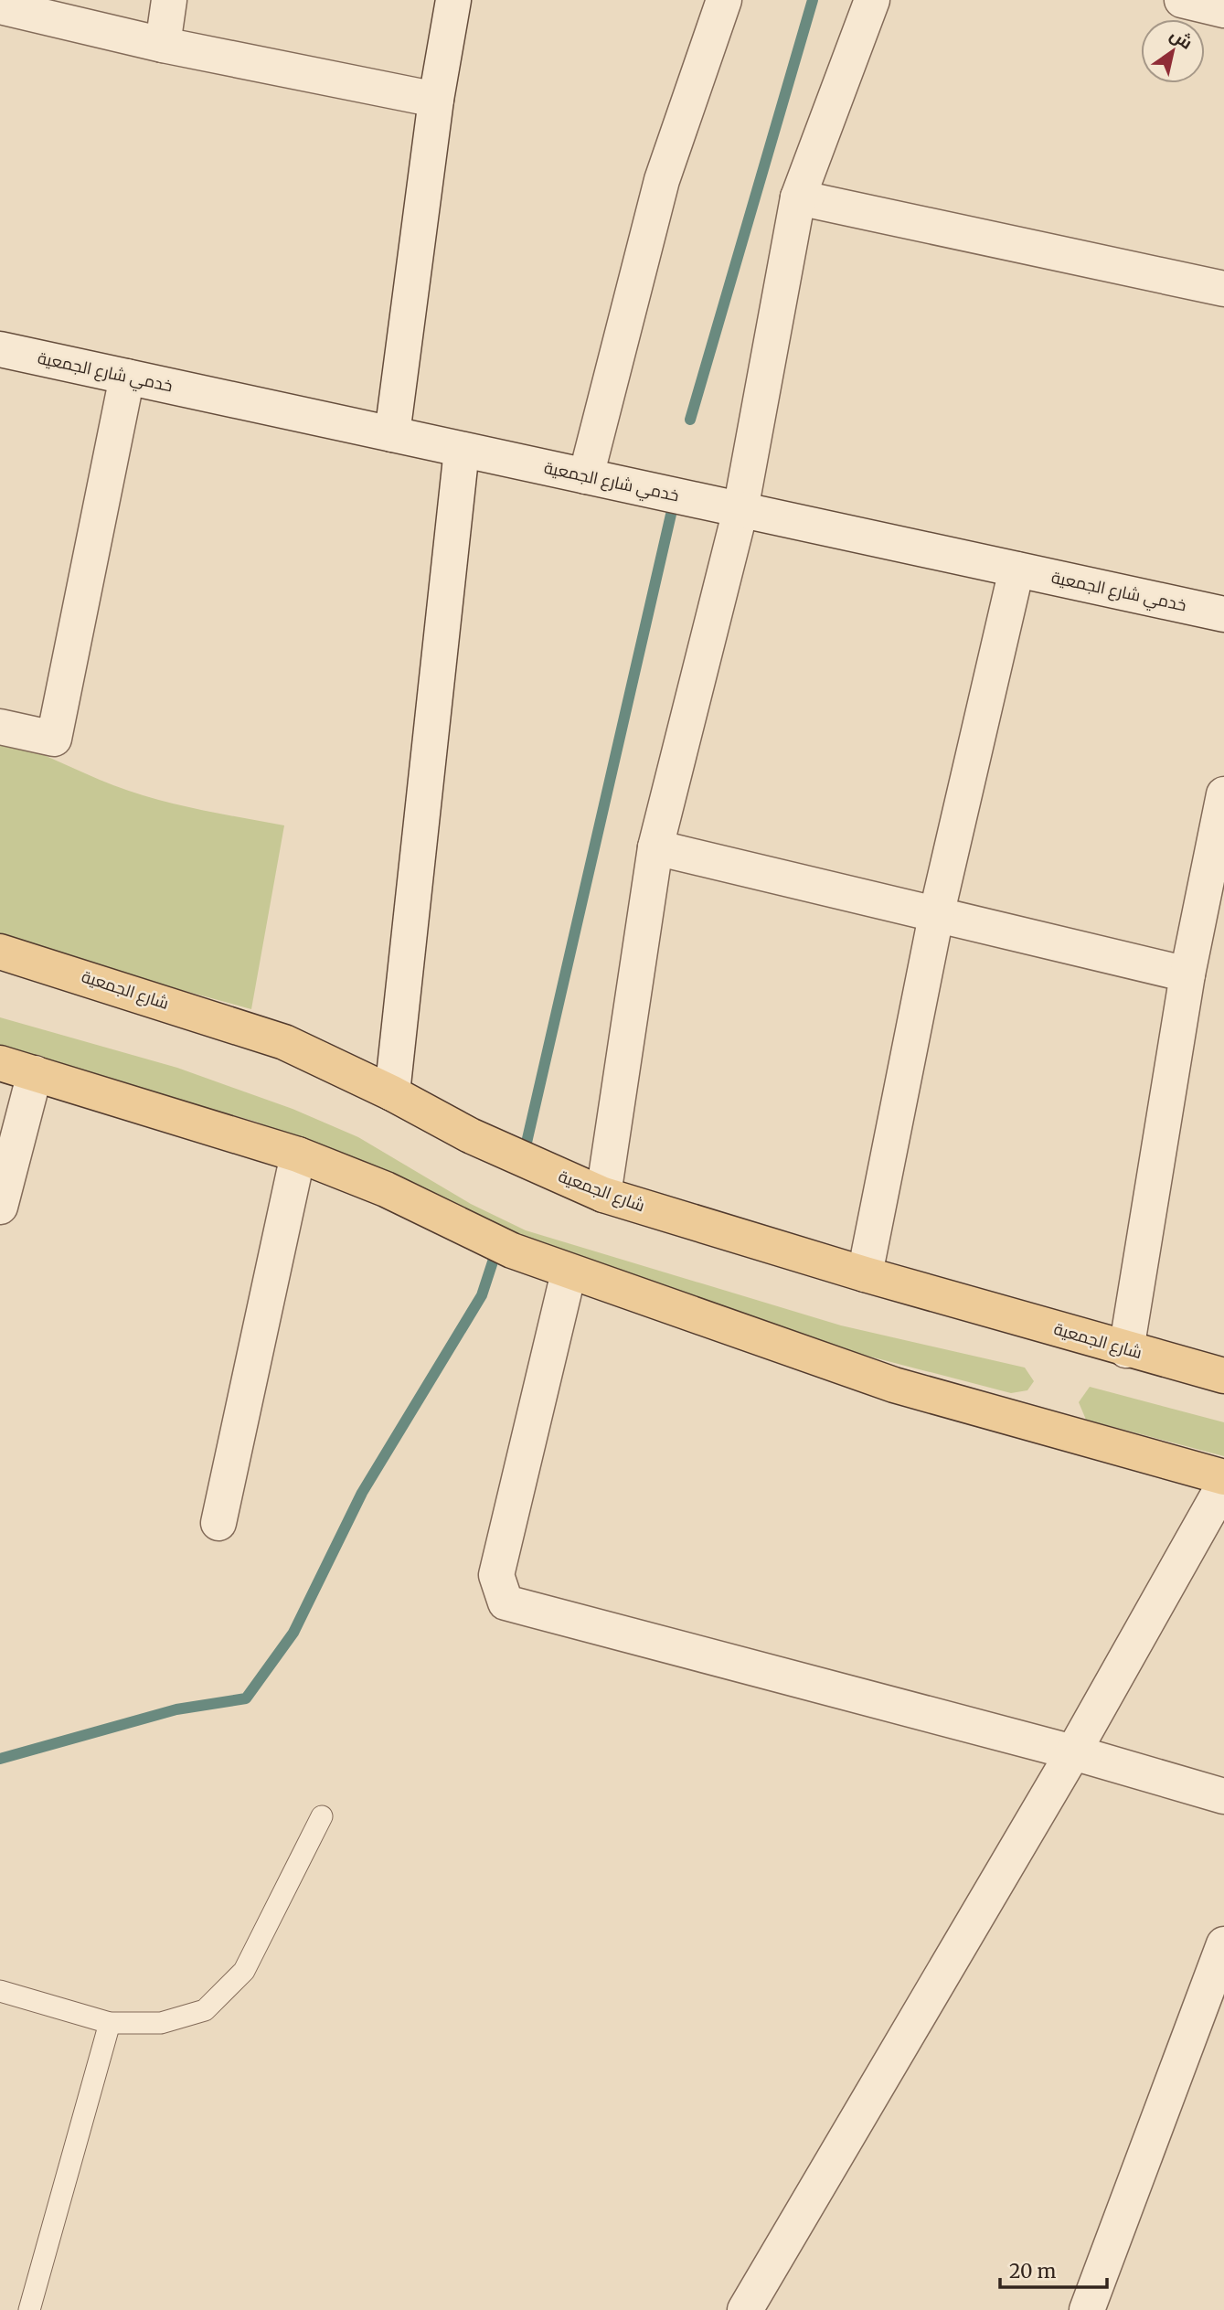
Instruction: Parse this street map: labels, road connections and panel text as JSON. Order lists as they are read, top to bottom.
{
  "streets": {
    "main road": ["شارع الجمعية"],
    "street": ["خدمي شارع الجمعية"]
  },
  "scale_bar": "20 m",
  "north": "top right"
}
